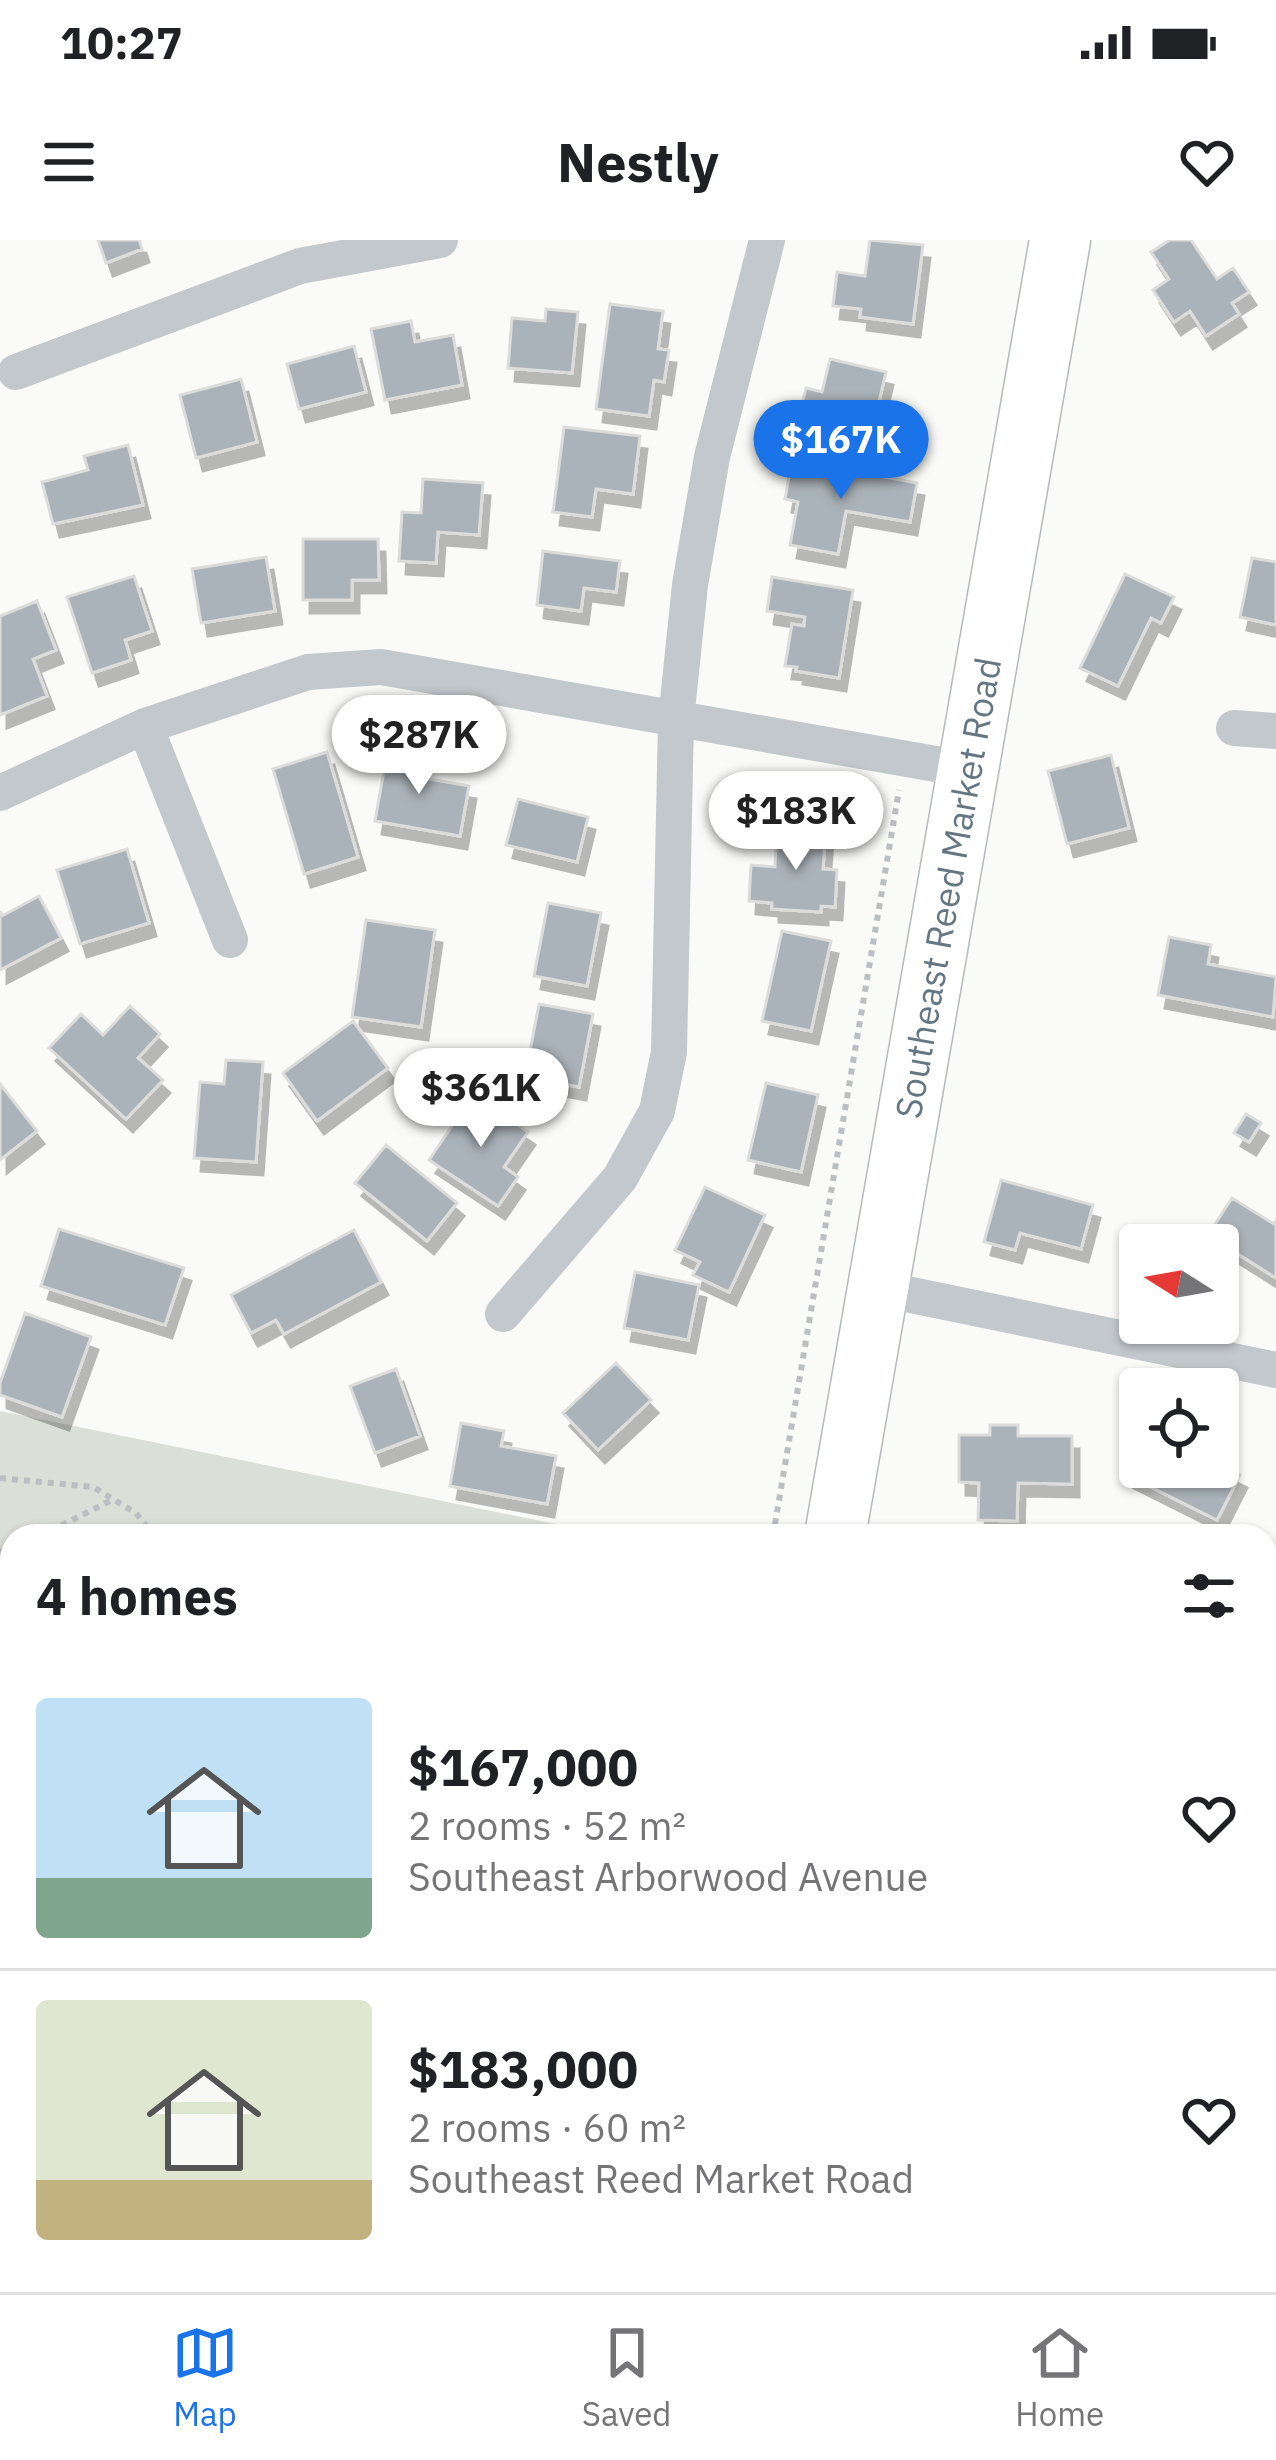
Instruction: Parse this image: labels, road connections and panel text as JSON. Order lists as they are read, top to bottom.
{
  "streets": {
    "main road": ["Southeast Reed Market Road"]
  },
  "north": "left",
  "page": {
    "status": "10:27",
    "header": "Nestly",
    "price": [
      "$167K",
      "$287K",
      "$183K",
      "$361K"
    ],
    "heading": "4 homes",
    "list": [
      {
        "name": "$167,000",
        "note": "2 rooms · 52 m² · Southeast Arborwood Avenue"
      },
      {
        "name": "$183,000",
        "note": "2 rooms · 60 m² · Southeast Reed Market Road"
      }
    ],
    "tabs": ["Map", "Saved", "Home"]
  }
}
